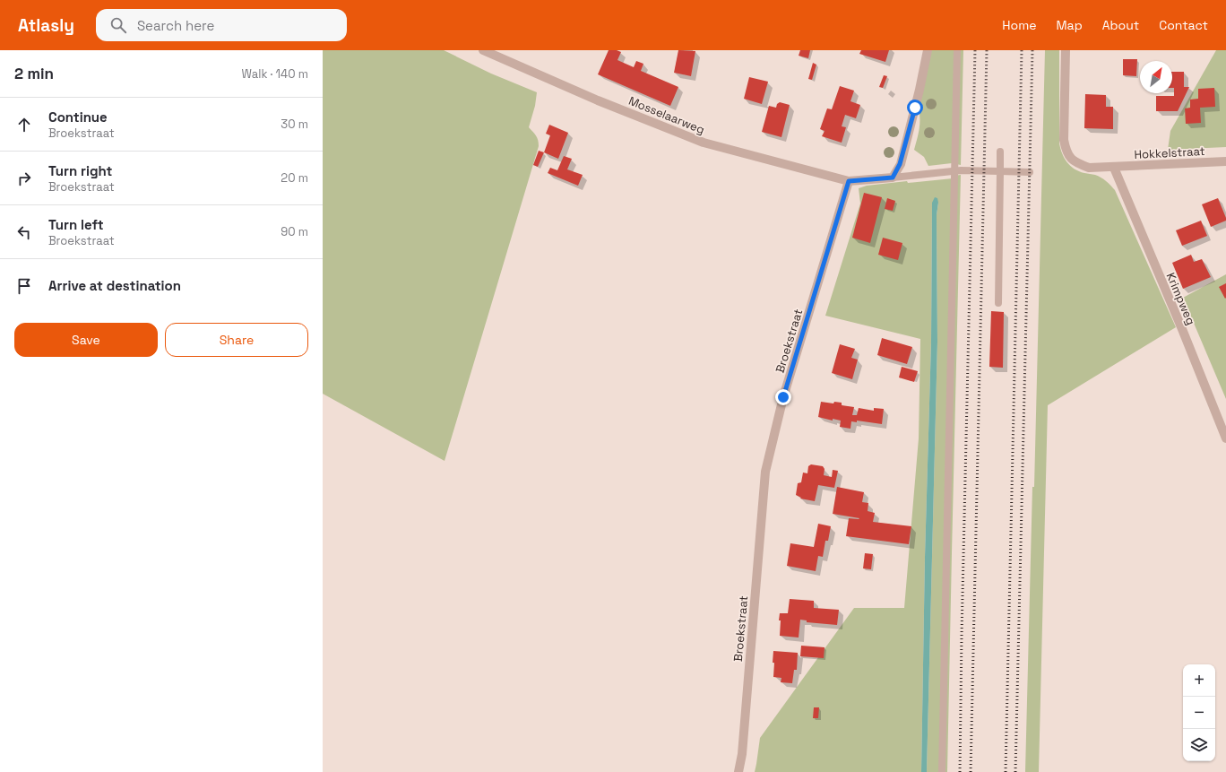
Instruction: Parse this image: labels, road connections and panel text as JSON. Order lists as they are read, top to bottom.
{
  "streets": {
    "street": [
      "Mosselaarweg",
      "Hokkelstraat",
      "Krimpweg",
      "Broekstraat"
    ]
  },
  "crossings": [
    ["Mosselaarweg", "Broekstraat"],
    ["Hokkelstraat", "Krimpweg"]
  ],
  "north": "top right",
  "page": {
    "header": "Atlasly",
    "search": "Search here",
    "nav": [
      "Home",
      "Map",
      "About",
      "Contact"
    ],
    "heading": ["2 min", "Walk · 140 m"],
    "list": [
      ["Continue", "Broekstraat", "30 m"],
      ["Turn right", "Broekstraat", "20 m"],
      ["Turn left", "Broekstraat", "90 m"],
      "Arrive at destination"
    ],
    "buttons": ["Save", "Share"],
    "map_buttons": ["+", "−"]
  }
}
